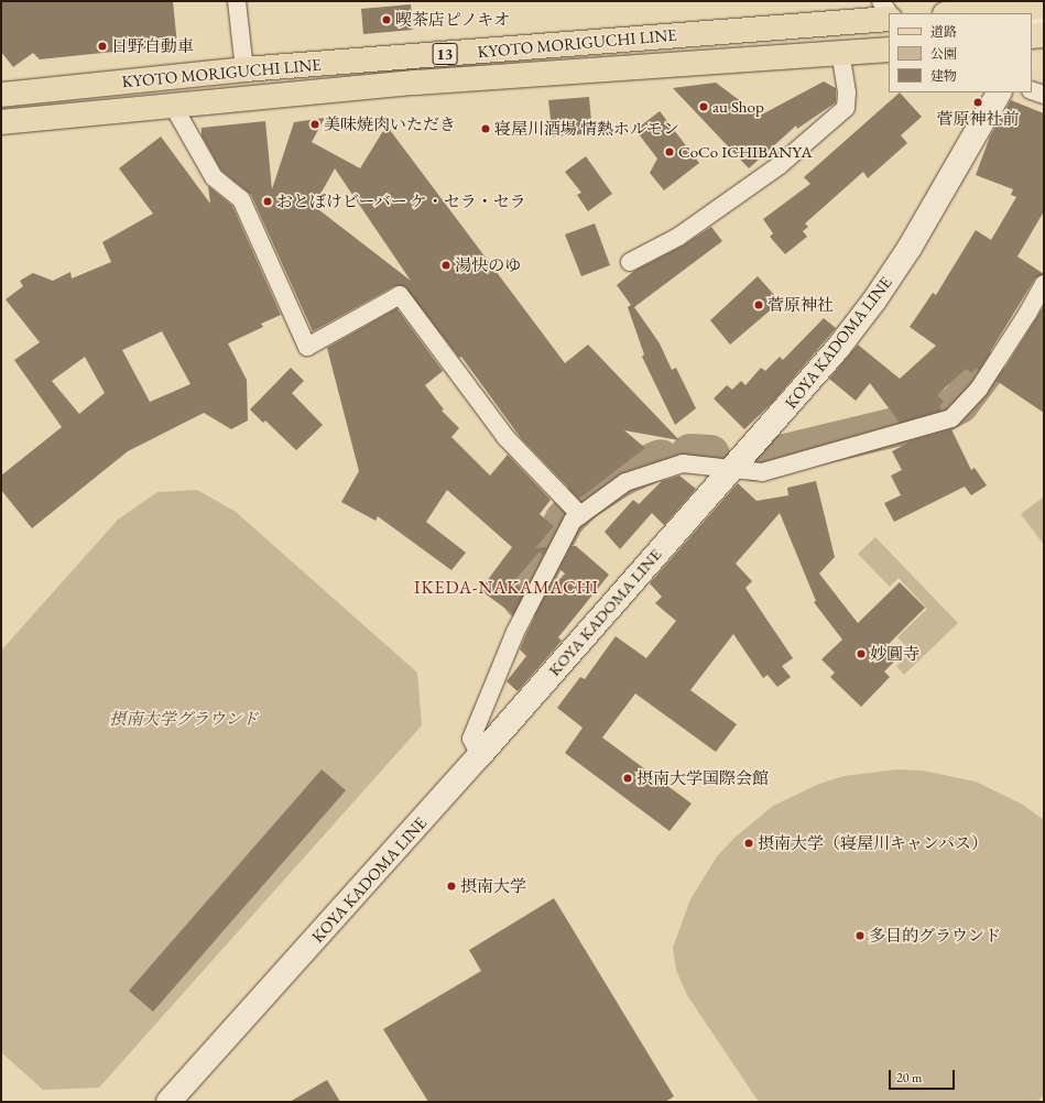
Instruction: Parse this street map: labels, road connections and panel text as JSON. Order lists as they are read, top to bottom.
{
  "streets": {
    "main road": ["KYOTO MORIGUCHI LINE", "13", "KOYA KADOMA LINE"]
  },
  "districts": ["IKEDA-NAKAMACHI"],
  "parks": ["摂南大学グラウンド"],
  "places": [
    "喫茶店ピノキオ",
    "日野自動車",
    "菅原神社前",
    "au Shop",
    "美味焼肉いただき",
    "寝屋川酒場 情熱ホルモン",
    "CoCo ICHIBANYA",
    "おとぼけビーバー ケ・セラ・セラ",
    "湯快のゆ",
    "菅原神社",
    "妙圓寺",
    "摂南大学国際会館",
    "摂南大学（寝屋川キャンパス）",
    "摂南大学",
    "多目的グラウンド"
  ],
  "legend": ["道路", "公園", "建物"],
  "scale_bar": "20 m"
}
